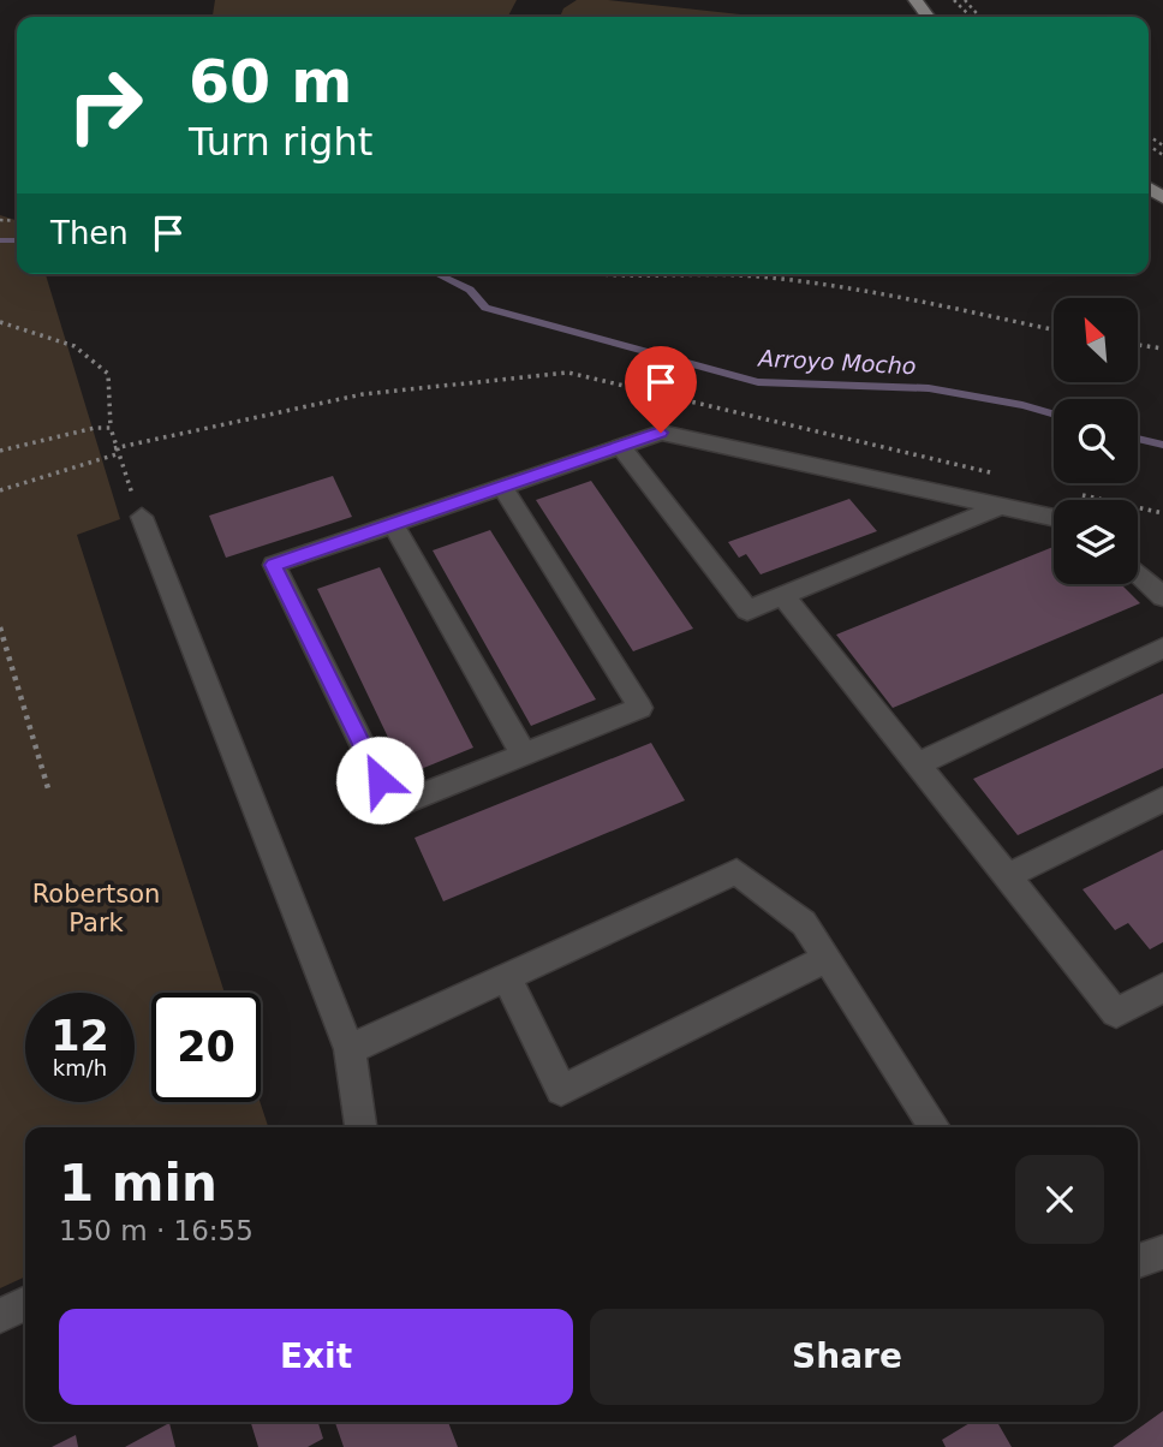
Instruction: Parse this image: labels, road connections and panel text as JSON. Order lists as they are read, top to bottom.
{
  "water": ["Arroyo Mocho"],
  "parks": ["Robertson Park"],
  "north": "top left",
  "page": {
    "turn": ["60 m", "Turn right"],
    "then": "Then",
    "speed": "12 km/h",
    "limit": "20",
    "heading": ["1 min", "150 m · 16:55"],
    "buttons": ["Exit", "Share"]
  }
}
